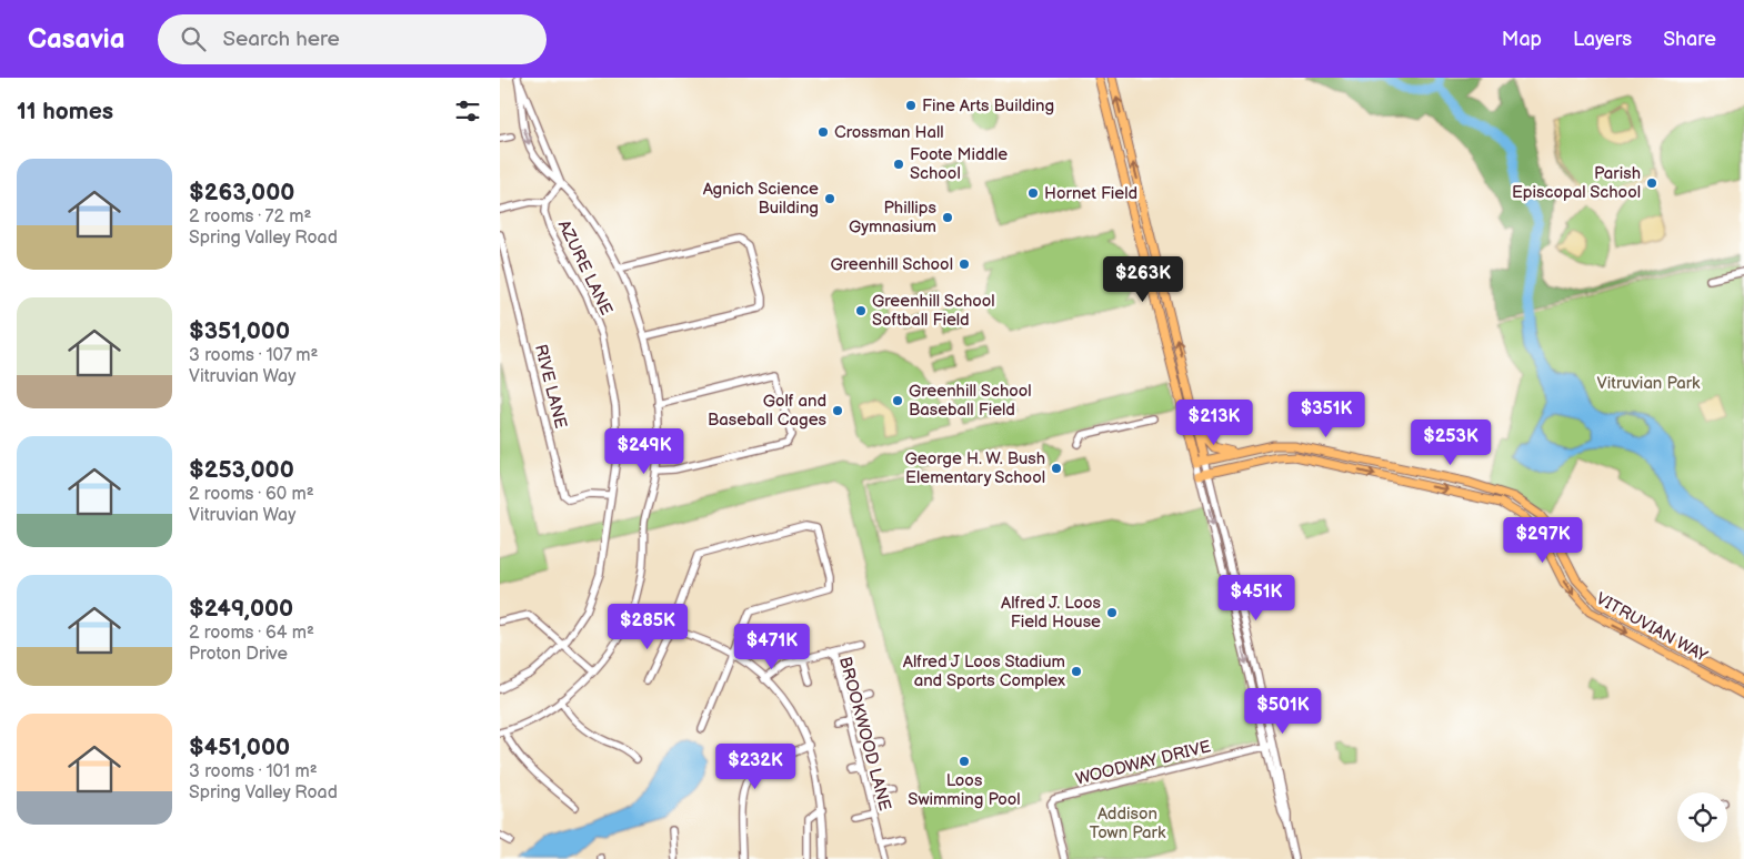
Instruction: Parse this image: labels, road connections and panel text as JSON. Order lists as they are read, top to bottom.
{
  "streets": {
    "main road": ["VITRUVIAN WAY"],
    "street": [
      "AZURE LANE",
      "RIVE LANE",
      "BROOKWOOD LANE",
      "WOODWAY DRIVE"
    ]
  },
  "crossings": [
    ["AZURE LANE", "RIVE LANE"]
  ],
  "parks": ["Vitruvian Park", "Addison Town Park"],
  "places": [
    "Fine Arts Building",
    "Crossman Hall",
    "Foote Middle School",
    "Parish Episcopal School",
    "Hornet Field",
    "Agnich Science Building",
    "Phillips Gymnasium",
    "Greenhill School",
    "Greenhill School Softball Field",
    "Greenhill School Baseball Field",
    "Golf and Baseball Cages",
    "George H. W. Bush Elementary School",
    "Alfred J. Loos Field House",
    "Alfred J Loos Stadium and Sports Complex",
    "Loos Swimming Pool"
  ],
  "page": {
    "header": "Casavia",
    "search": "Search here",
    "nav": ["Map", "Layers", "Share"],
    "heading": "11 homes",
    "list": [
      {
        "name": "$263,000",
        "note": "2 rooms · 72 m² · Spring Valley Road"
      },
      {
        "name": "$351,000",
        "note": "3 rooms · 107 m² · Vitruvian Way"
      },
      {
        "name": "$253,000",
        "note": "2 rooms · 60 m² · Vitruvian Way"
      },
      {
        "name": "$249,000",
        "note": "2 rooms · 64 m² · Proton Drive"
      },
      {
        "name": "$451,000",
        "note": "3 rooms · 101 m² · Spring Valley Road"
      }
    ],
    "price": [
      "$263K",
      "$351K",
      "$213K",
      "$253K",
      "$249K",
      "$297K",
      "$451K",
      "$285K",
      "$471K",
      "$501K",
      "$232K"
    ]
  }
}
